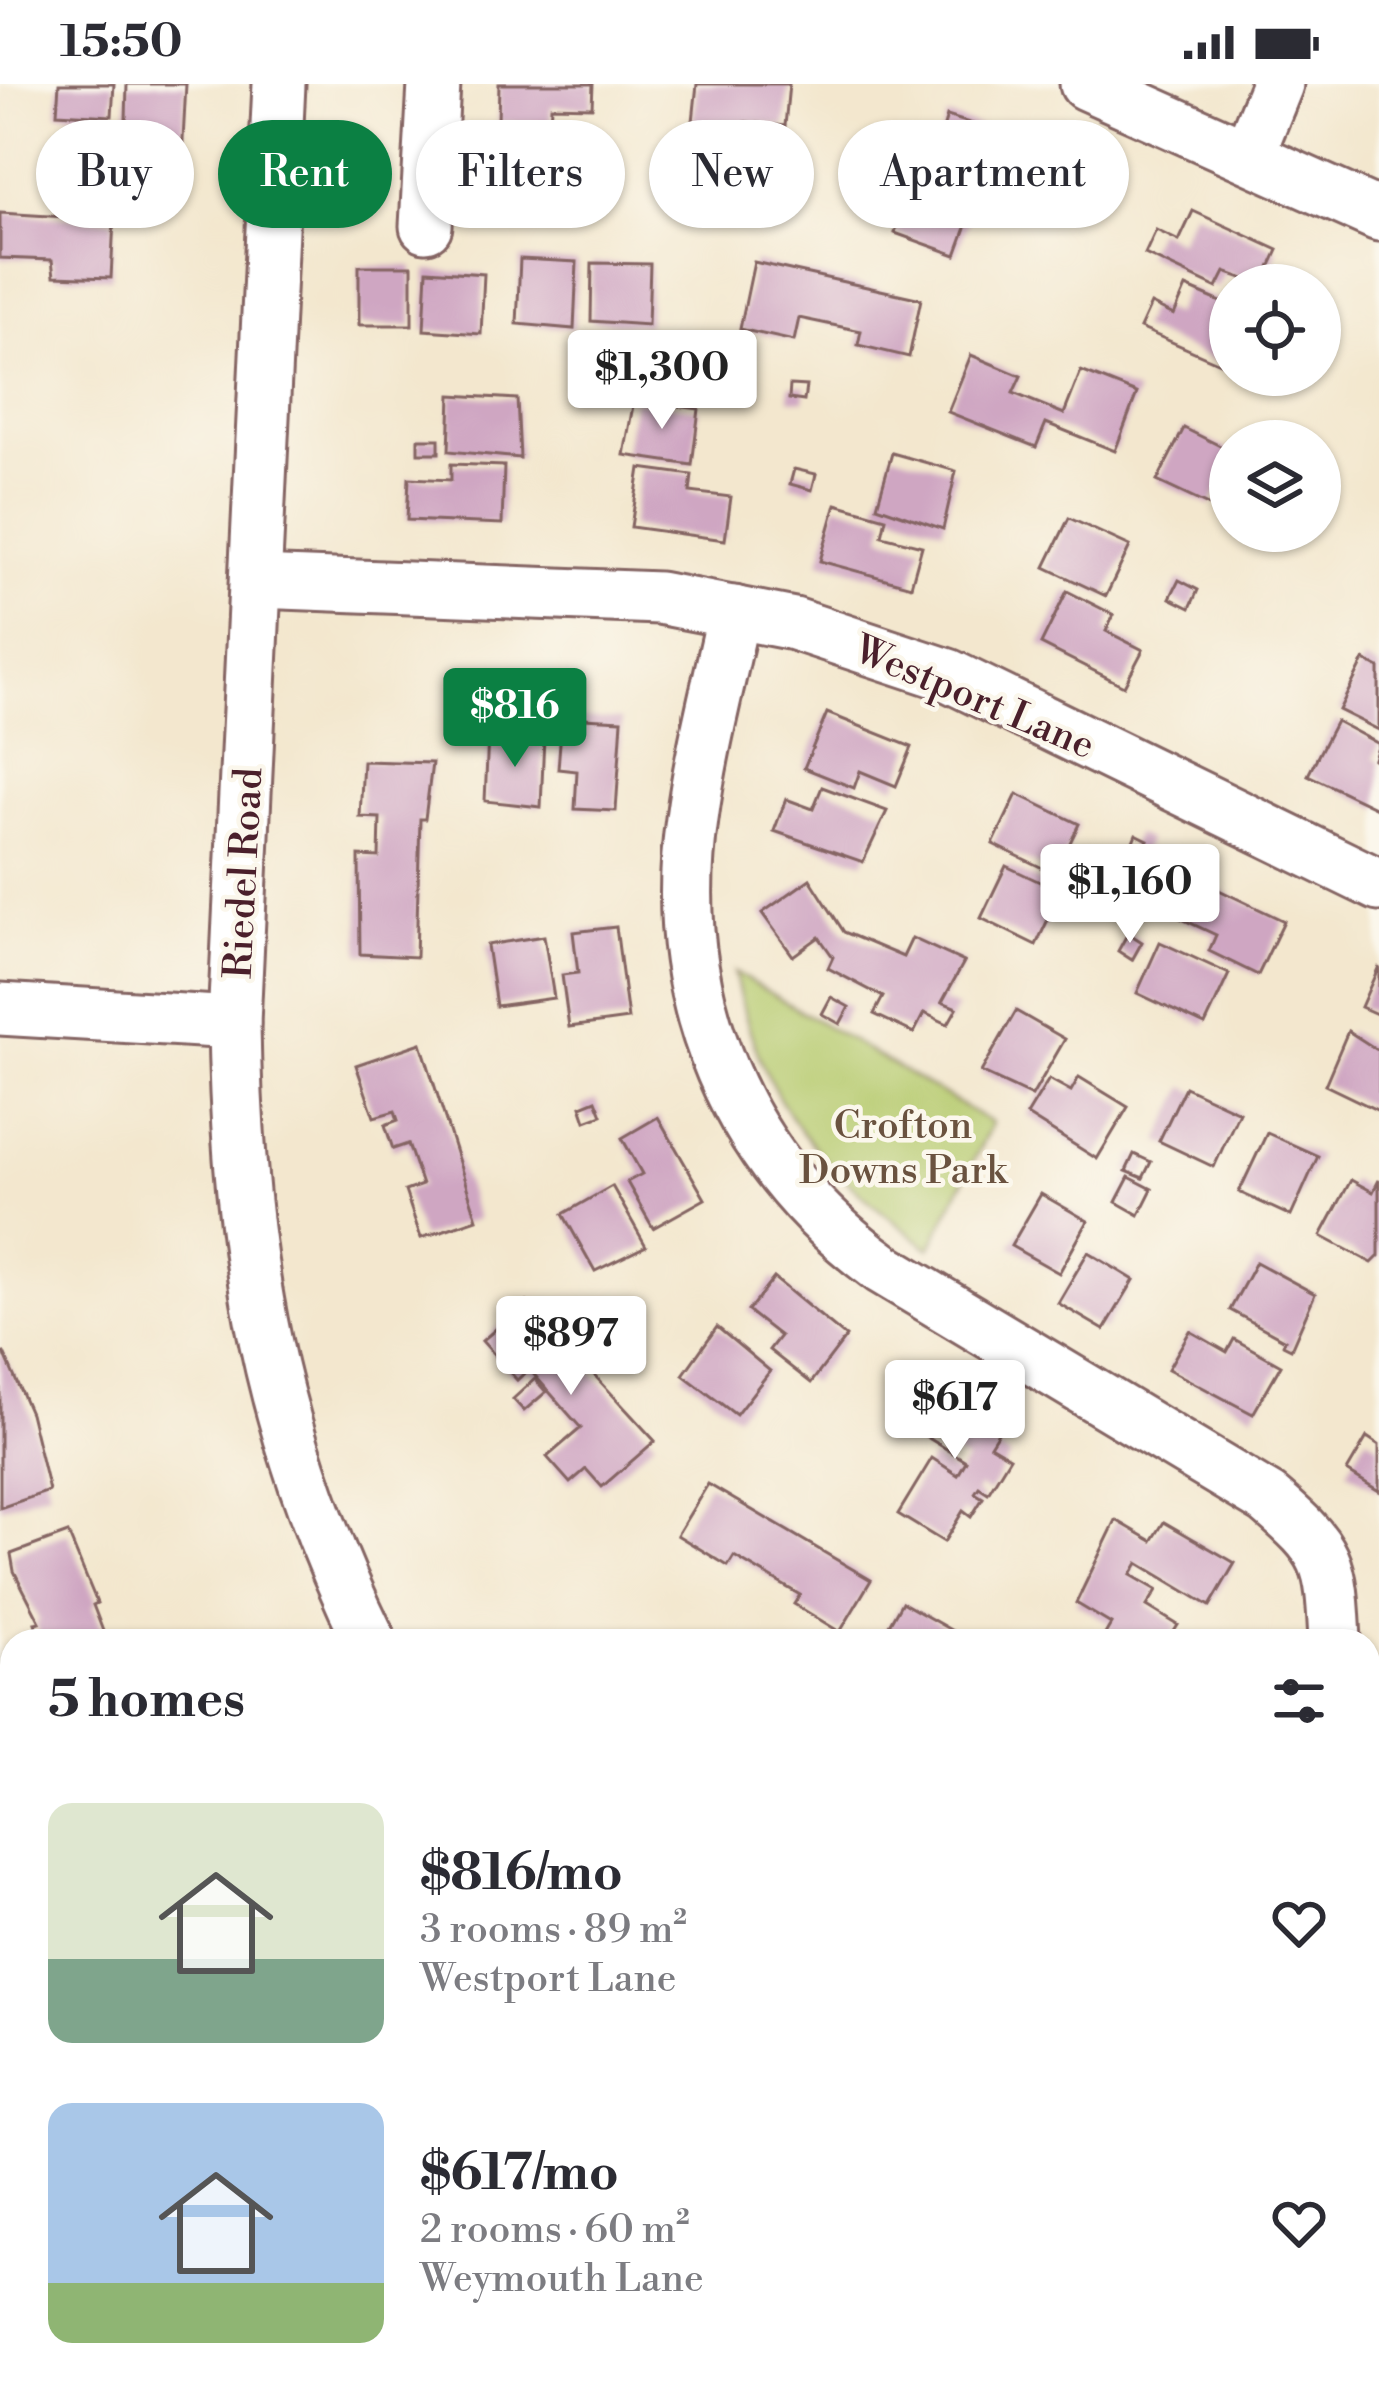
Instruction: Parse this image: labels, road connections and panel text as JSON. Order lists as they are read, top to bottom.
{
  "streets": {
    "street": ["Westport Lane", "Riedel Road"]
  },
  "crossings": [
    ["Westport Lane", "Riedel Road"]
  ],
  "parks": ["Crofton Downs Park"],
  "page": {
    "status": "15:50",
    "chip": [
      "Buy",
      "Rent",
      "Filters",
      "New",
      "Apartment"
    ],
    "price": [
      "$1,300",
      "$816",
      "$1,160",
      "$897",
      "$617"
    ],
    "heading": "5 homes",
    "list": [
      {
        "name": "$816/mo",
        "note": "3 rooms · 89 m² · Westport Lane"
      },
      {
        "name": "$617/mo",
        "note": "2 rooms · 60 m² · Weymouth Lane"
      }
    ]
  }
}
